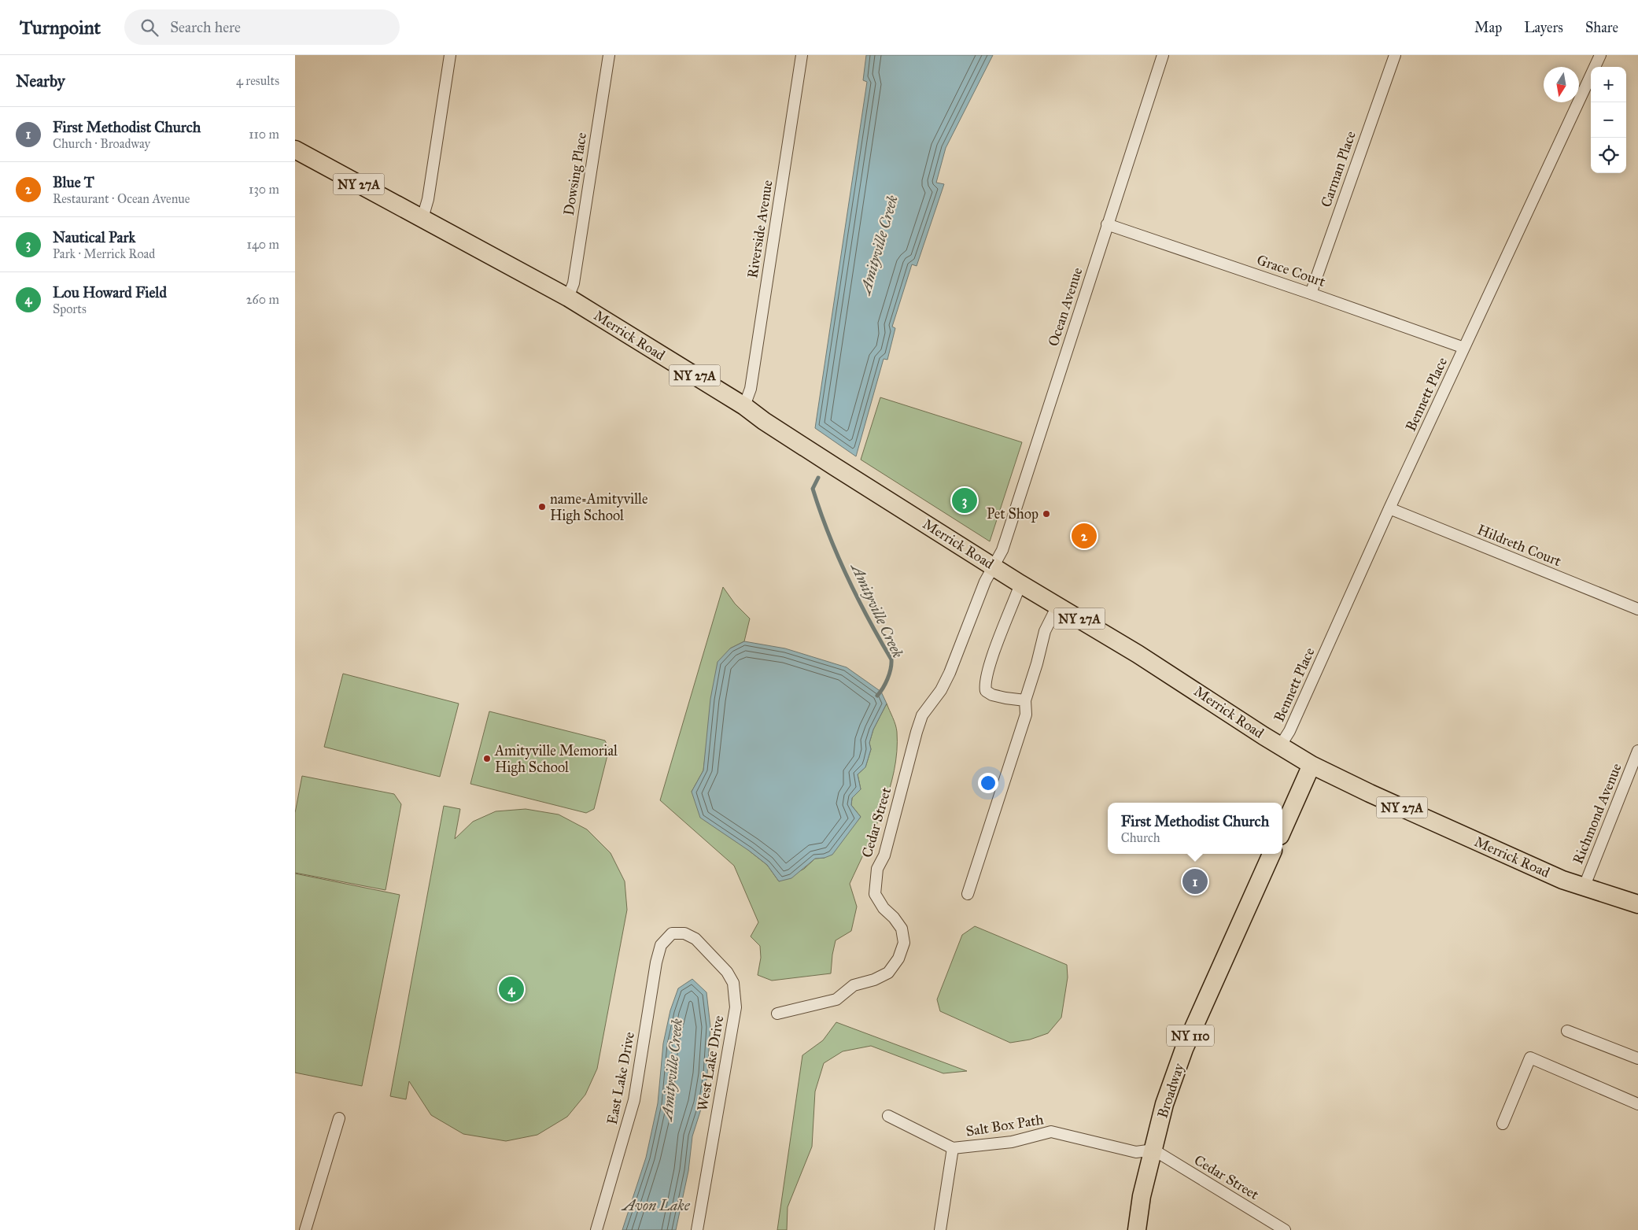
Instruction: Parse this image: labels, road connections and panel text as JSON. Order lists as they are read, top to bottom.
{
  "streets": {
    "main road": [
      "NY 27A",
      "Merrick Road",
      "NY 110",
      "Broadway"
    ],
    "street": [
      "Carman Place",
      "Dowsing Place",
      "Riverside Avenue",
      "Grace Court",
      "Ocean Avenue",
      "Bennett Place",
      "Hildreth Court",
      "Richmond Avenue",
      "Cedar Street",
      "West Lake Drive",
      "East Lake Drive",
      "Salt Box Path"
    ]
  },
  "crossings": [
    ["Carman Place", "Grace Court"],
    ["Dowsing Place", "Merrick Road"],
    ["Riverside Avenue", "Merrick Road"],
    ["Grace Court", "Ocean Avenue"],
    ["Grace Court", "Bennett Place"],
    ["Ocean Avenue", "Merrick Road"],
    ["Ocean Avenue", "Cedar Street"],
    ["Merrick Road", "Bennett Place"],
    ["Merrick Road", "Richmond Avenue"],
    ["Merrick Road", "Cedar Street"],
    ["Bennett Place", "Hildreth Court"],
    ["Cedar Street", "Broadway"],
    ["Cedar Street", "Salt Box Path"],
    ["West Lake Drive", "East Lake Drive"],
    ["Broadway", "Salt Box Path"]
  ],
  "water": ["Amityville Creek", "Avon Lake"],
  "places": ["name=Amityville High School", "Pet Shop", "Amityville Memorial High School"],
  "north": "bottom",
  "page": {
    "header": "Turnpoint",
    "search": "Search here",
    "nav": ["Map", "Layers", "Share"],
    "heading": ["Nearby", "4 results"],
    "map_buttons": ["+", "−"],
    "list": [
      {
        "mark": "1",
        "name": "First Methodist Church",
        "note": "Church · Broadway",
        "value": "110 m"
      },
      {
        "mark": "2",
        "name": "Blue T",
        "note": "Restaurant · Ocean Avenue",
        "value": "130 m"
      },
      {
        "mark": "3",
        "name": "Nautical Park",
        "note": "Park · Merrick Road",
        "value": "140 m"
      },
      {
        "mark": "4",
        "name": "Lou Howard Field",
        "note": "Sports",
        "value": "260 m"
      }
    ],
    "pins": [
      "3",
      "2",
      "1",
      "4"
    ],
    "popup": ["First Methodist Church", "Church"]
  }
}
